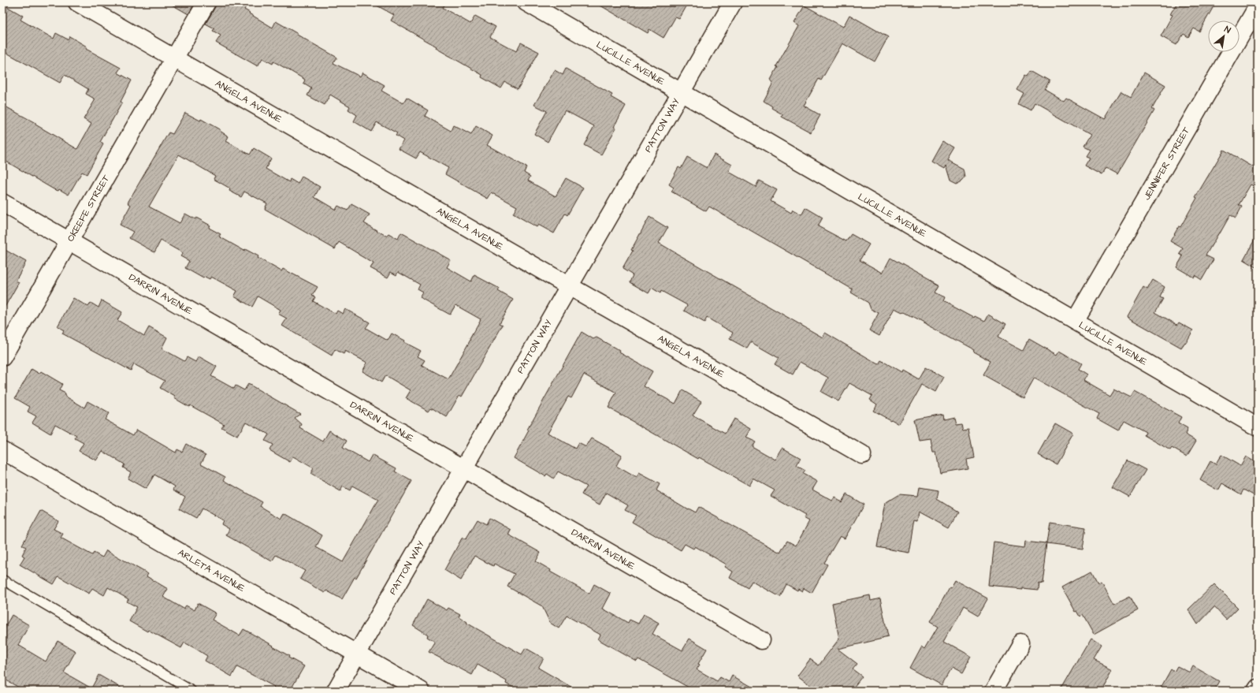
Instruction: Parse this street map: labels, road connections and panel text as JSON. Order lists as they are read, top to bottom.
{
  "streets": {
    "street": [
      "LUCILLE AVENUE",
      "ANGELA AVENUE",
      "PATTON WAY",
      "JENNIFER STREET",
      "OKEEFE STREET",
      "DARRIN AVENUE",
      "ARLETA AVENUE"
    ]
  },
  "crossings": [
    ["LUCILLE AVENUE", "PATTON WAY"],
    ["LUCILLE AVENUE", "JENNIFER STREET"],
    ["ANGELA AVENUE", "PATTON WAY"],
    ["ANGELA AVENUE", "OKEEFE STREET"],
    ["PATTON WAY", "DARRIN AVENUE"],
    ["PATTON WAY", "ARLETA AVENUE"],
    ["OKEEFE STREET", "DARRIN AVENUE"]
  ],
  "north": "top right"
}
